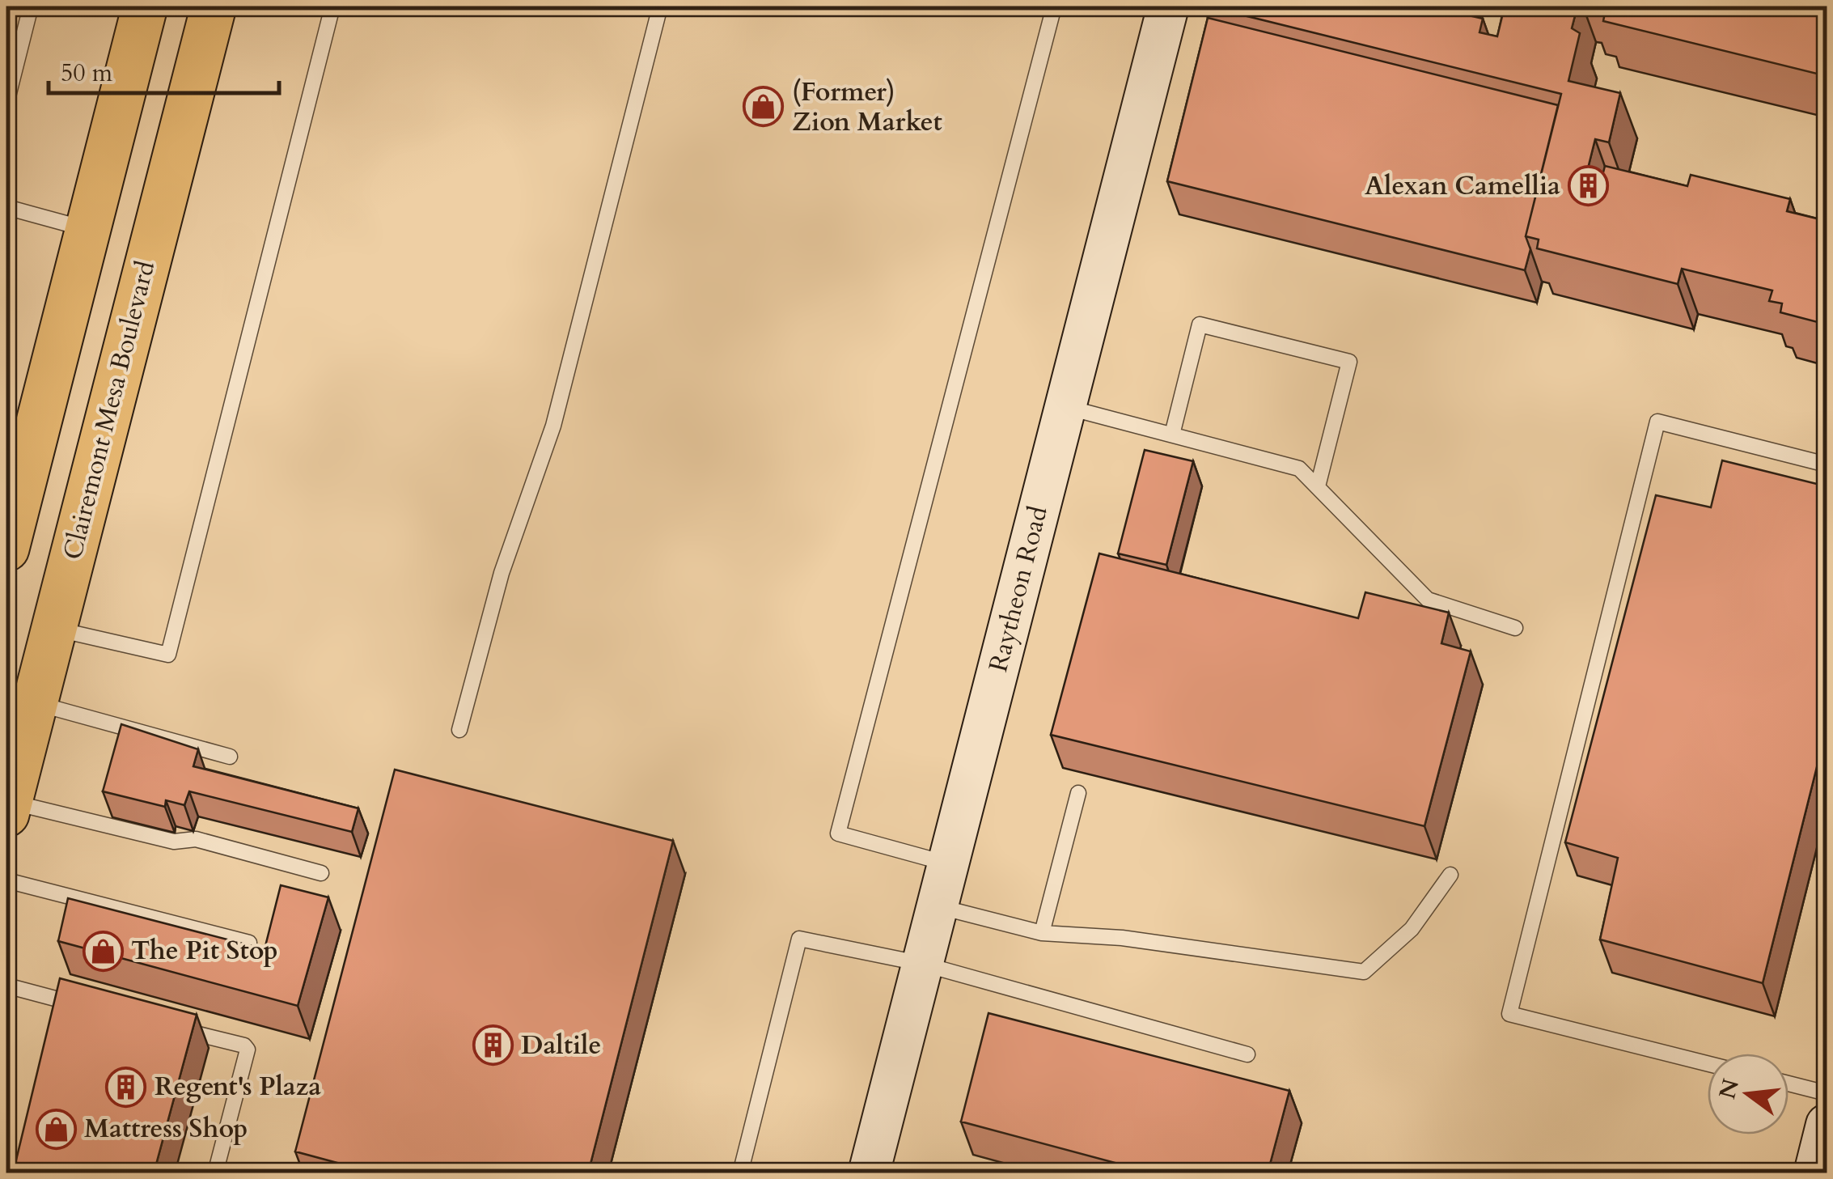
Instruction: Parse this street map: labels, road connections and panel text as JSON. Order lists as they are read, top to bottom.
{
  "streets": {
    "main road": ["Clairemont Mesa Boulevard"],
    "street": ["Raytheon Road"]
  },
  "places": {
    "shop": ["(Former) Zion Market", "The Pit Stop", "Mattress Shop"],
    "building": ["Alexan Camellia", "Daltile", "Regent's Plaza"]
  },
  "scale_bar": "50 m",
  "north": "left"
}
